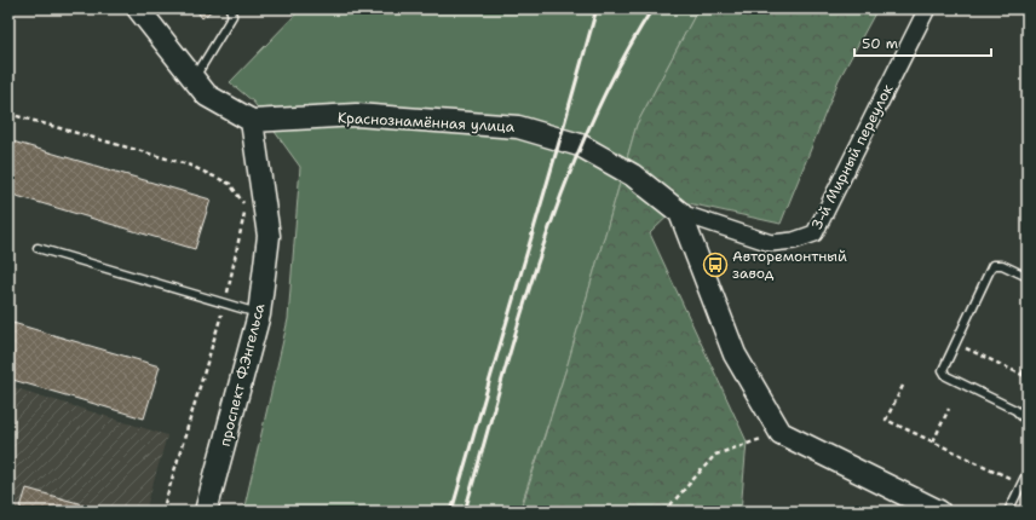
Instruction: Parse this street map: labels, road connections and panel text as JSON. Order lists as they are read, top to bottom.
{
  "streets": {
    "street": ["Краснознамённая улица", "3-й Мирный переулок", "проспект Ф.Энгельса"]
  },
  "crossings": [
    ["Краснознамённая улица", "3-й Мирный переулок"],
    ["Краснознамённая улица", "проспект Ф.Энгельса"]
  ],
  "places": {
    "bus stop": ["Авторемонтный завод"]
  },
  "scale_bar": "50 m"
}
